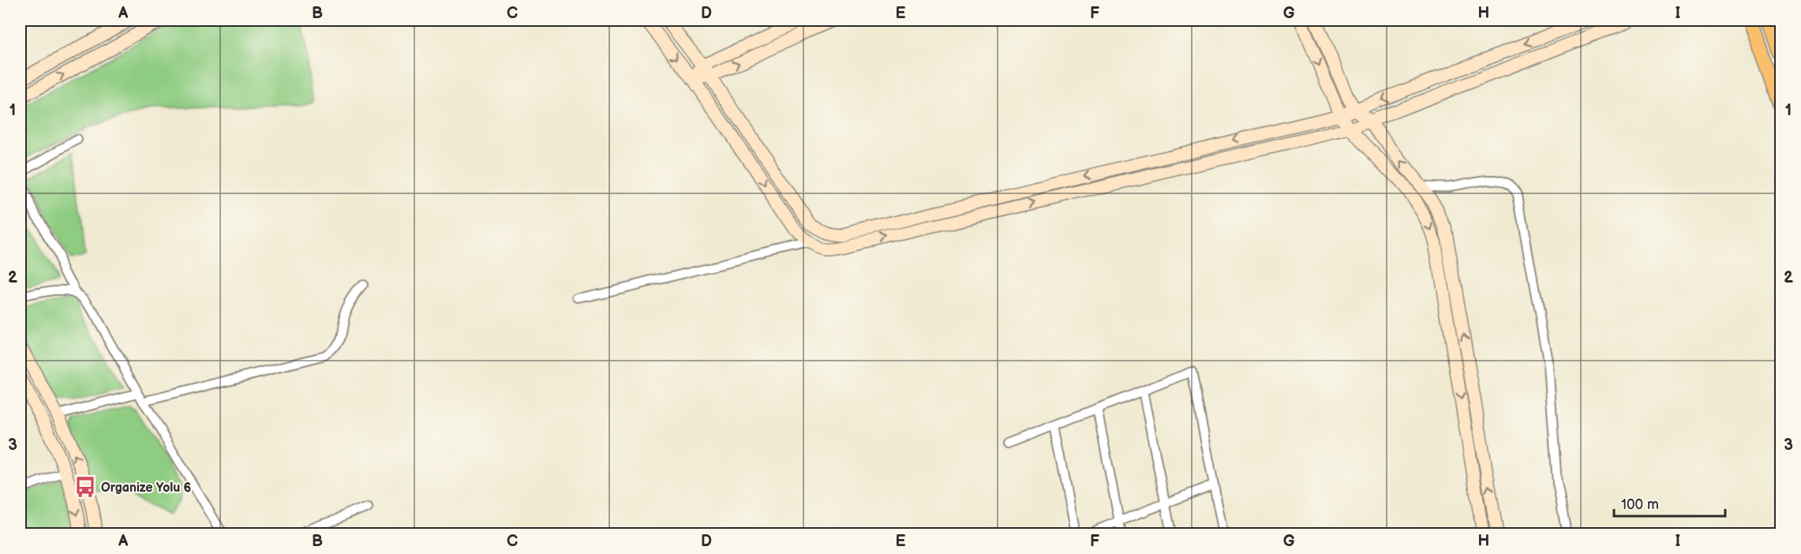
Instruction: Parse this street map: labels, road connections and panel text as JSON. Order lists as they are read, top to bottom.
{
  "places": {
    "bus stop": ["Organize Yolu 6"]
  },
  "scale_bar": "100 m",
  "grid": {
    "columns": [
      "A",
      "B",
      "C",
      "D",
      "E",
      "F",
      "G",
      "H",
      "I"
    ],
    "rows": ["1", "2", "3"]
  }
}
